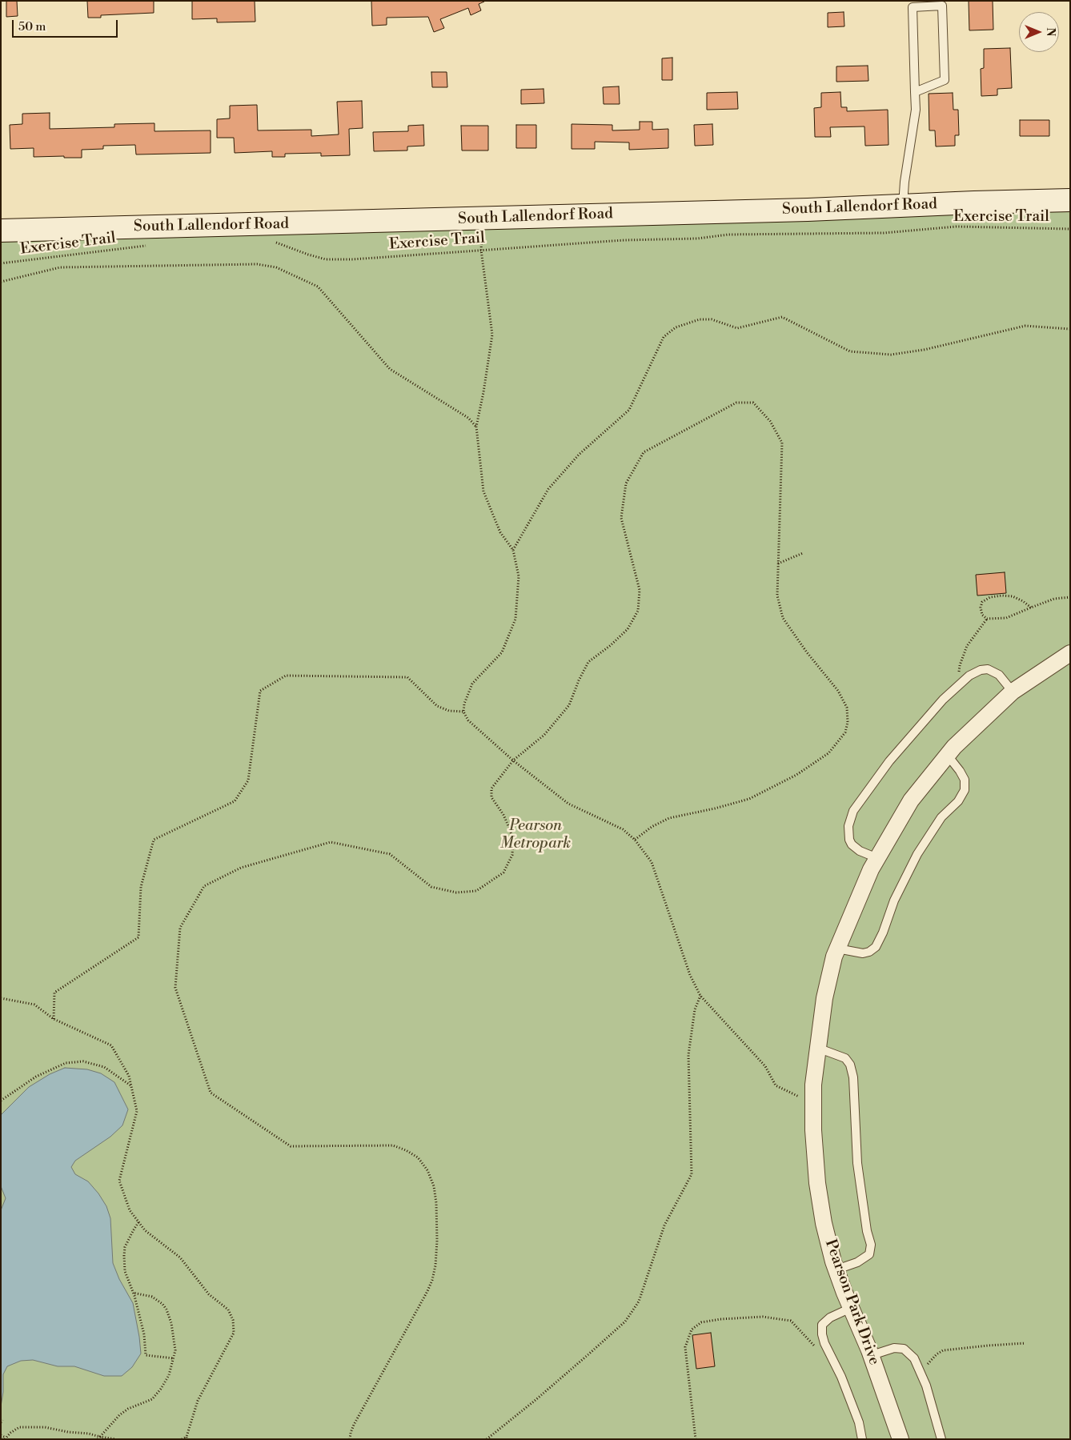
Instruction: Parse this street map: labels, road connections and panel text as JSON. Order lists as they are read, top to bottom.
{
  "streets": {
    "street": ["South Lallendorf Road", "Pearson Park Drive"],
    "path": ["Exercise Trail"]
  },
  "parks": ["Pearson Metropark"],
  "scale_bar": "50 m",
  "north": "right"
}
